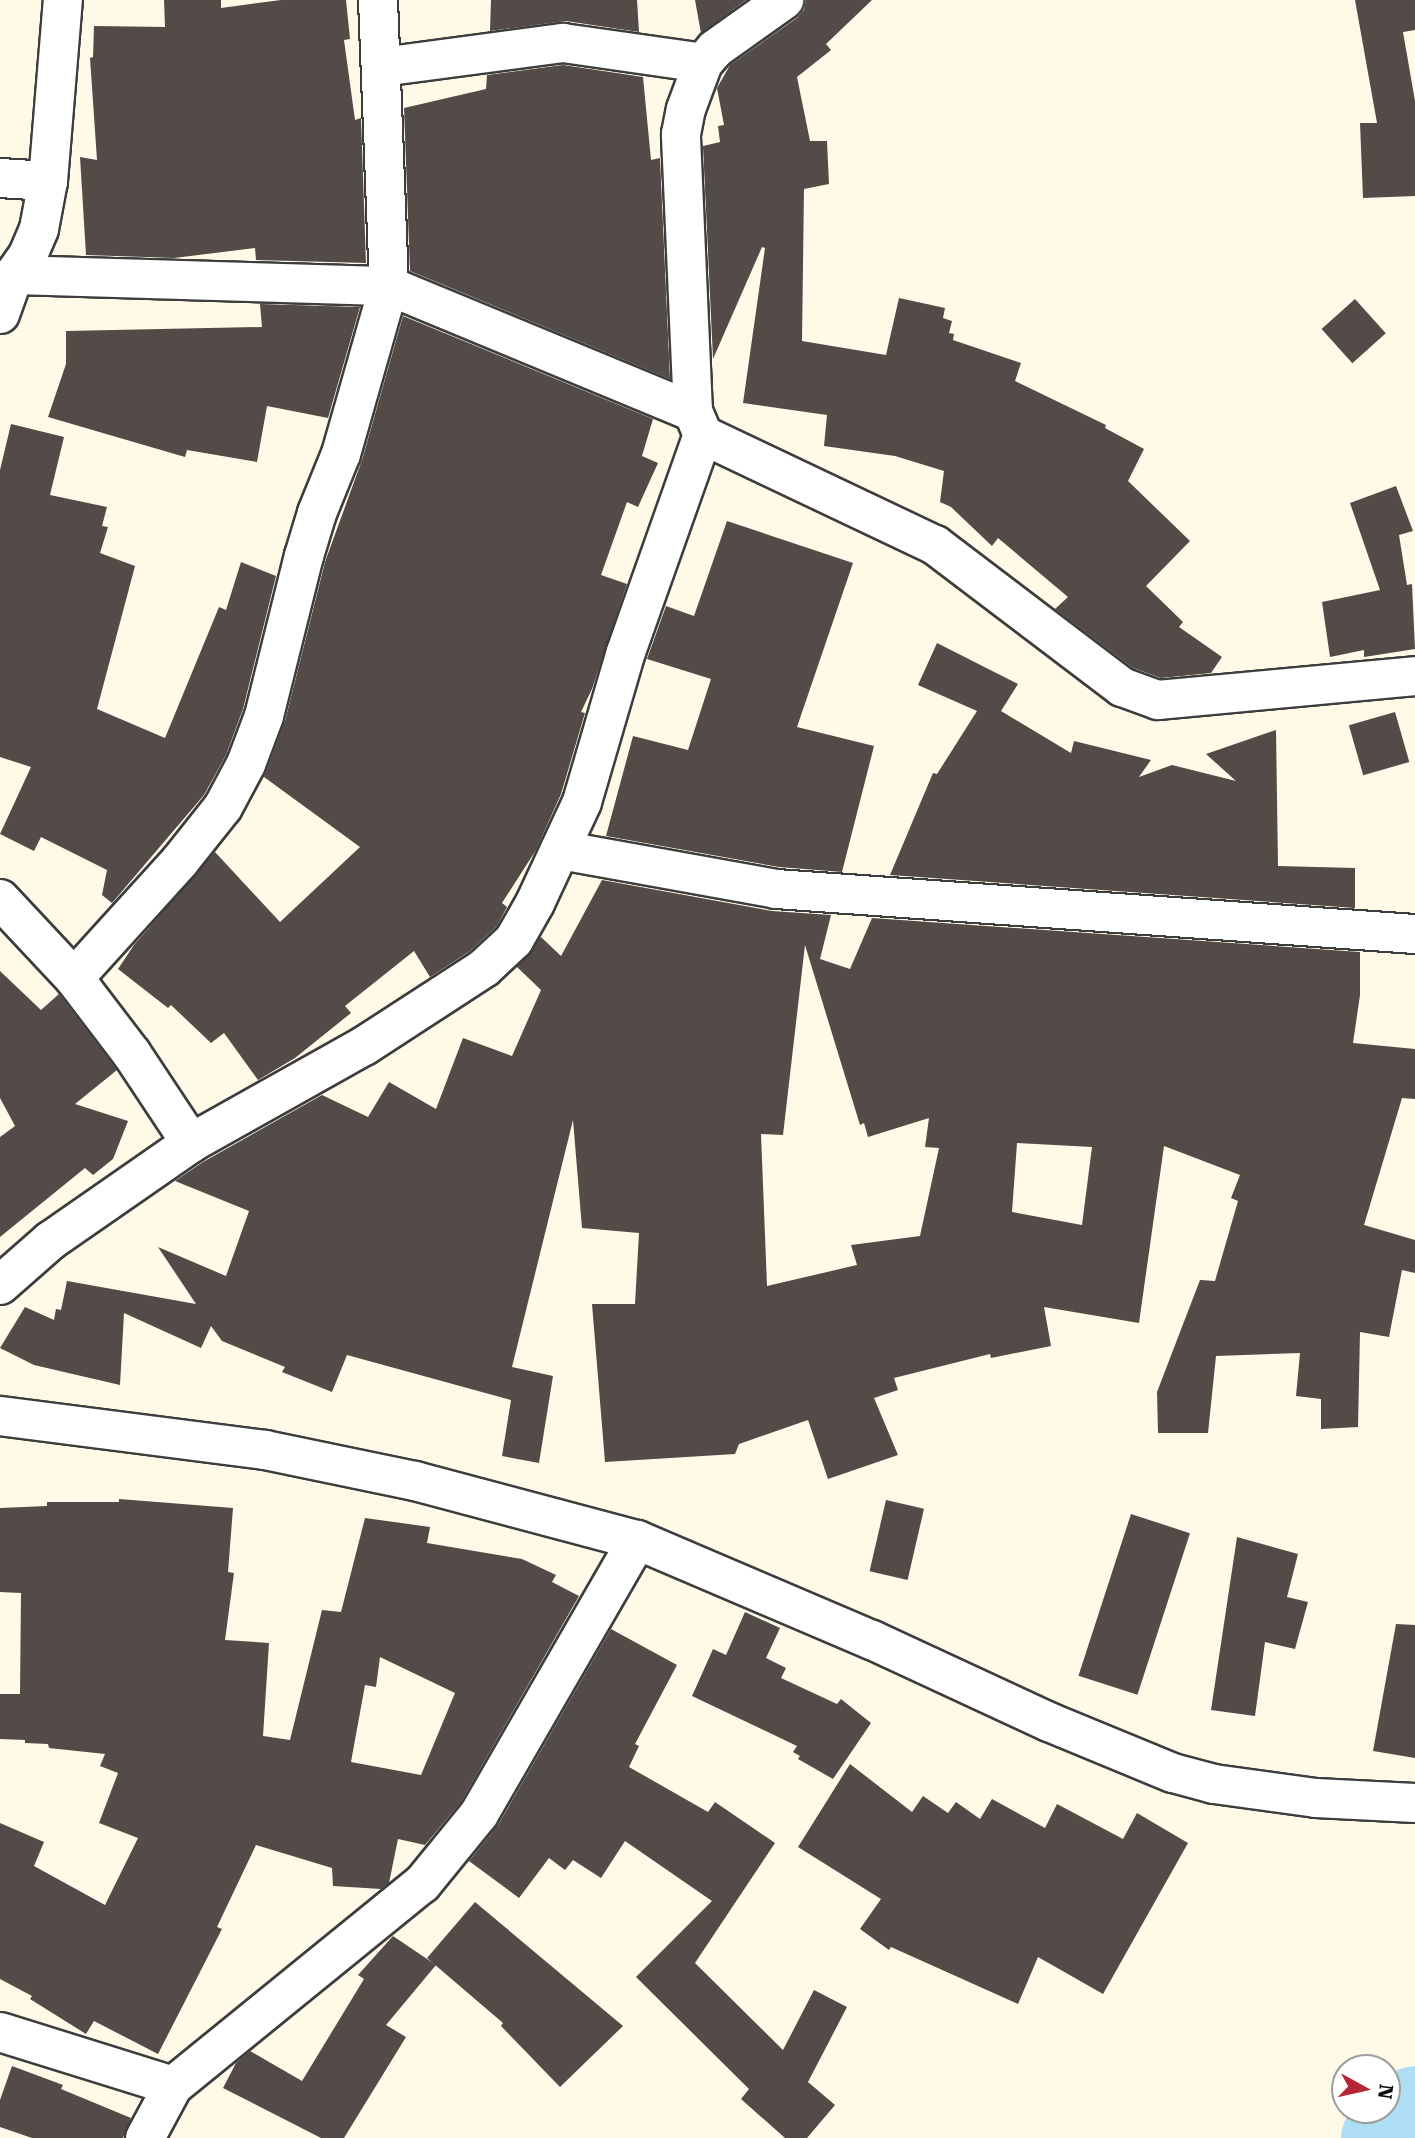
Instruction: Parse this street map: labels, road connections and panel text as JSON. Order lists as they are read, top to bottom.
{
  "north": "right"
}
